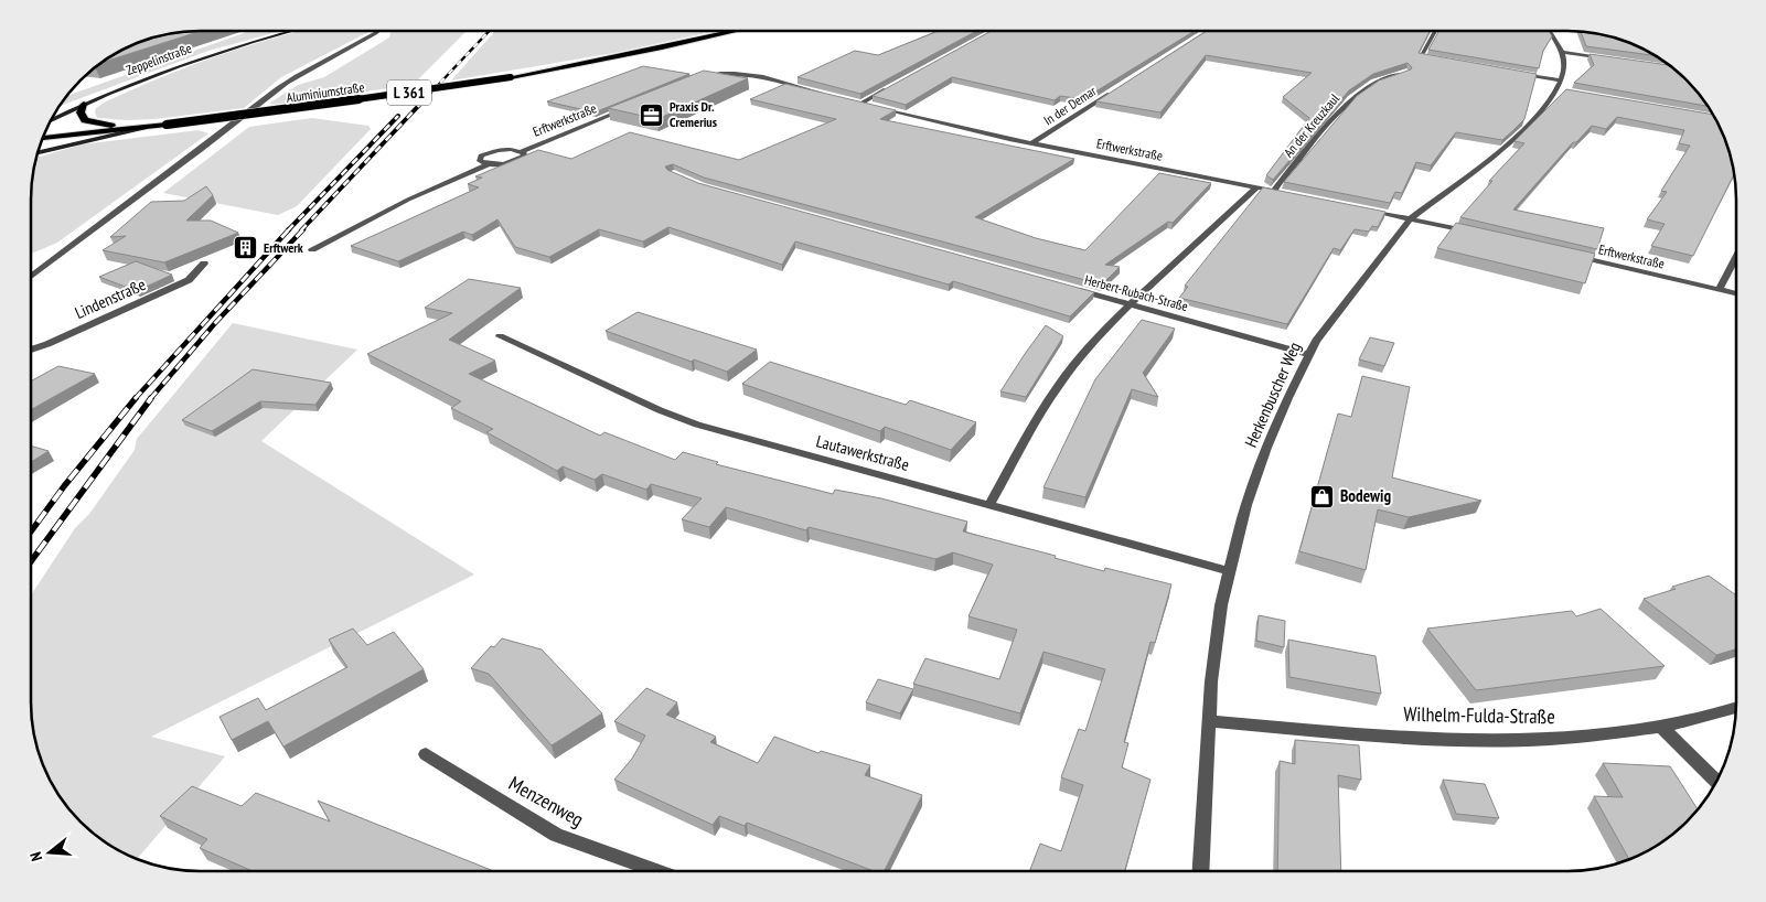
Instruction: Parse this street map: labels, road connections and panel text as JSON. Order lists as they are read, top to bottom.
{
  "streets": {
    "main road": ["Aluminiumstraße", "L 361"],
    "street": [
      "Zeppelinstraße",
      "In der Demar",
      "Erftwerkstraße",
      "An der Kreuzkaul",
      "Herbert-Rubach-Straße",
      "Lindenstraße",
      "Herkenbuscher Weg",
      "Lautawerkstraße",
      "Wilhelm-Fulda-Straße",
      "Menzenweg"
    ]
  },
  "crossings": [
    ["In der Demar", "Erftwerkstraße"],
    ["Erftwerkstraße", "An der Kreuzkaul"],
    ["Herbert-Rubach-Straße", "Herkenbuscher Weg"],
    ["Herkenbuscher Weg", "Lautawerkstraße"],
    ["Herkenbuscher Weg", "Wilhelm-Fulda-Straße"]
  ],
  "places": {
    "office": ["Praxis Dr. Cremerius"],
    "building": ["Erftwerk"],
    "shop": ["Bodewig"]
  },
  "north": "left"
}
